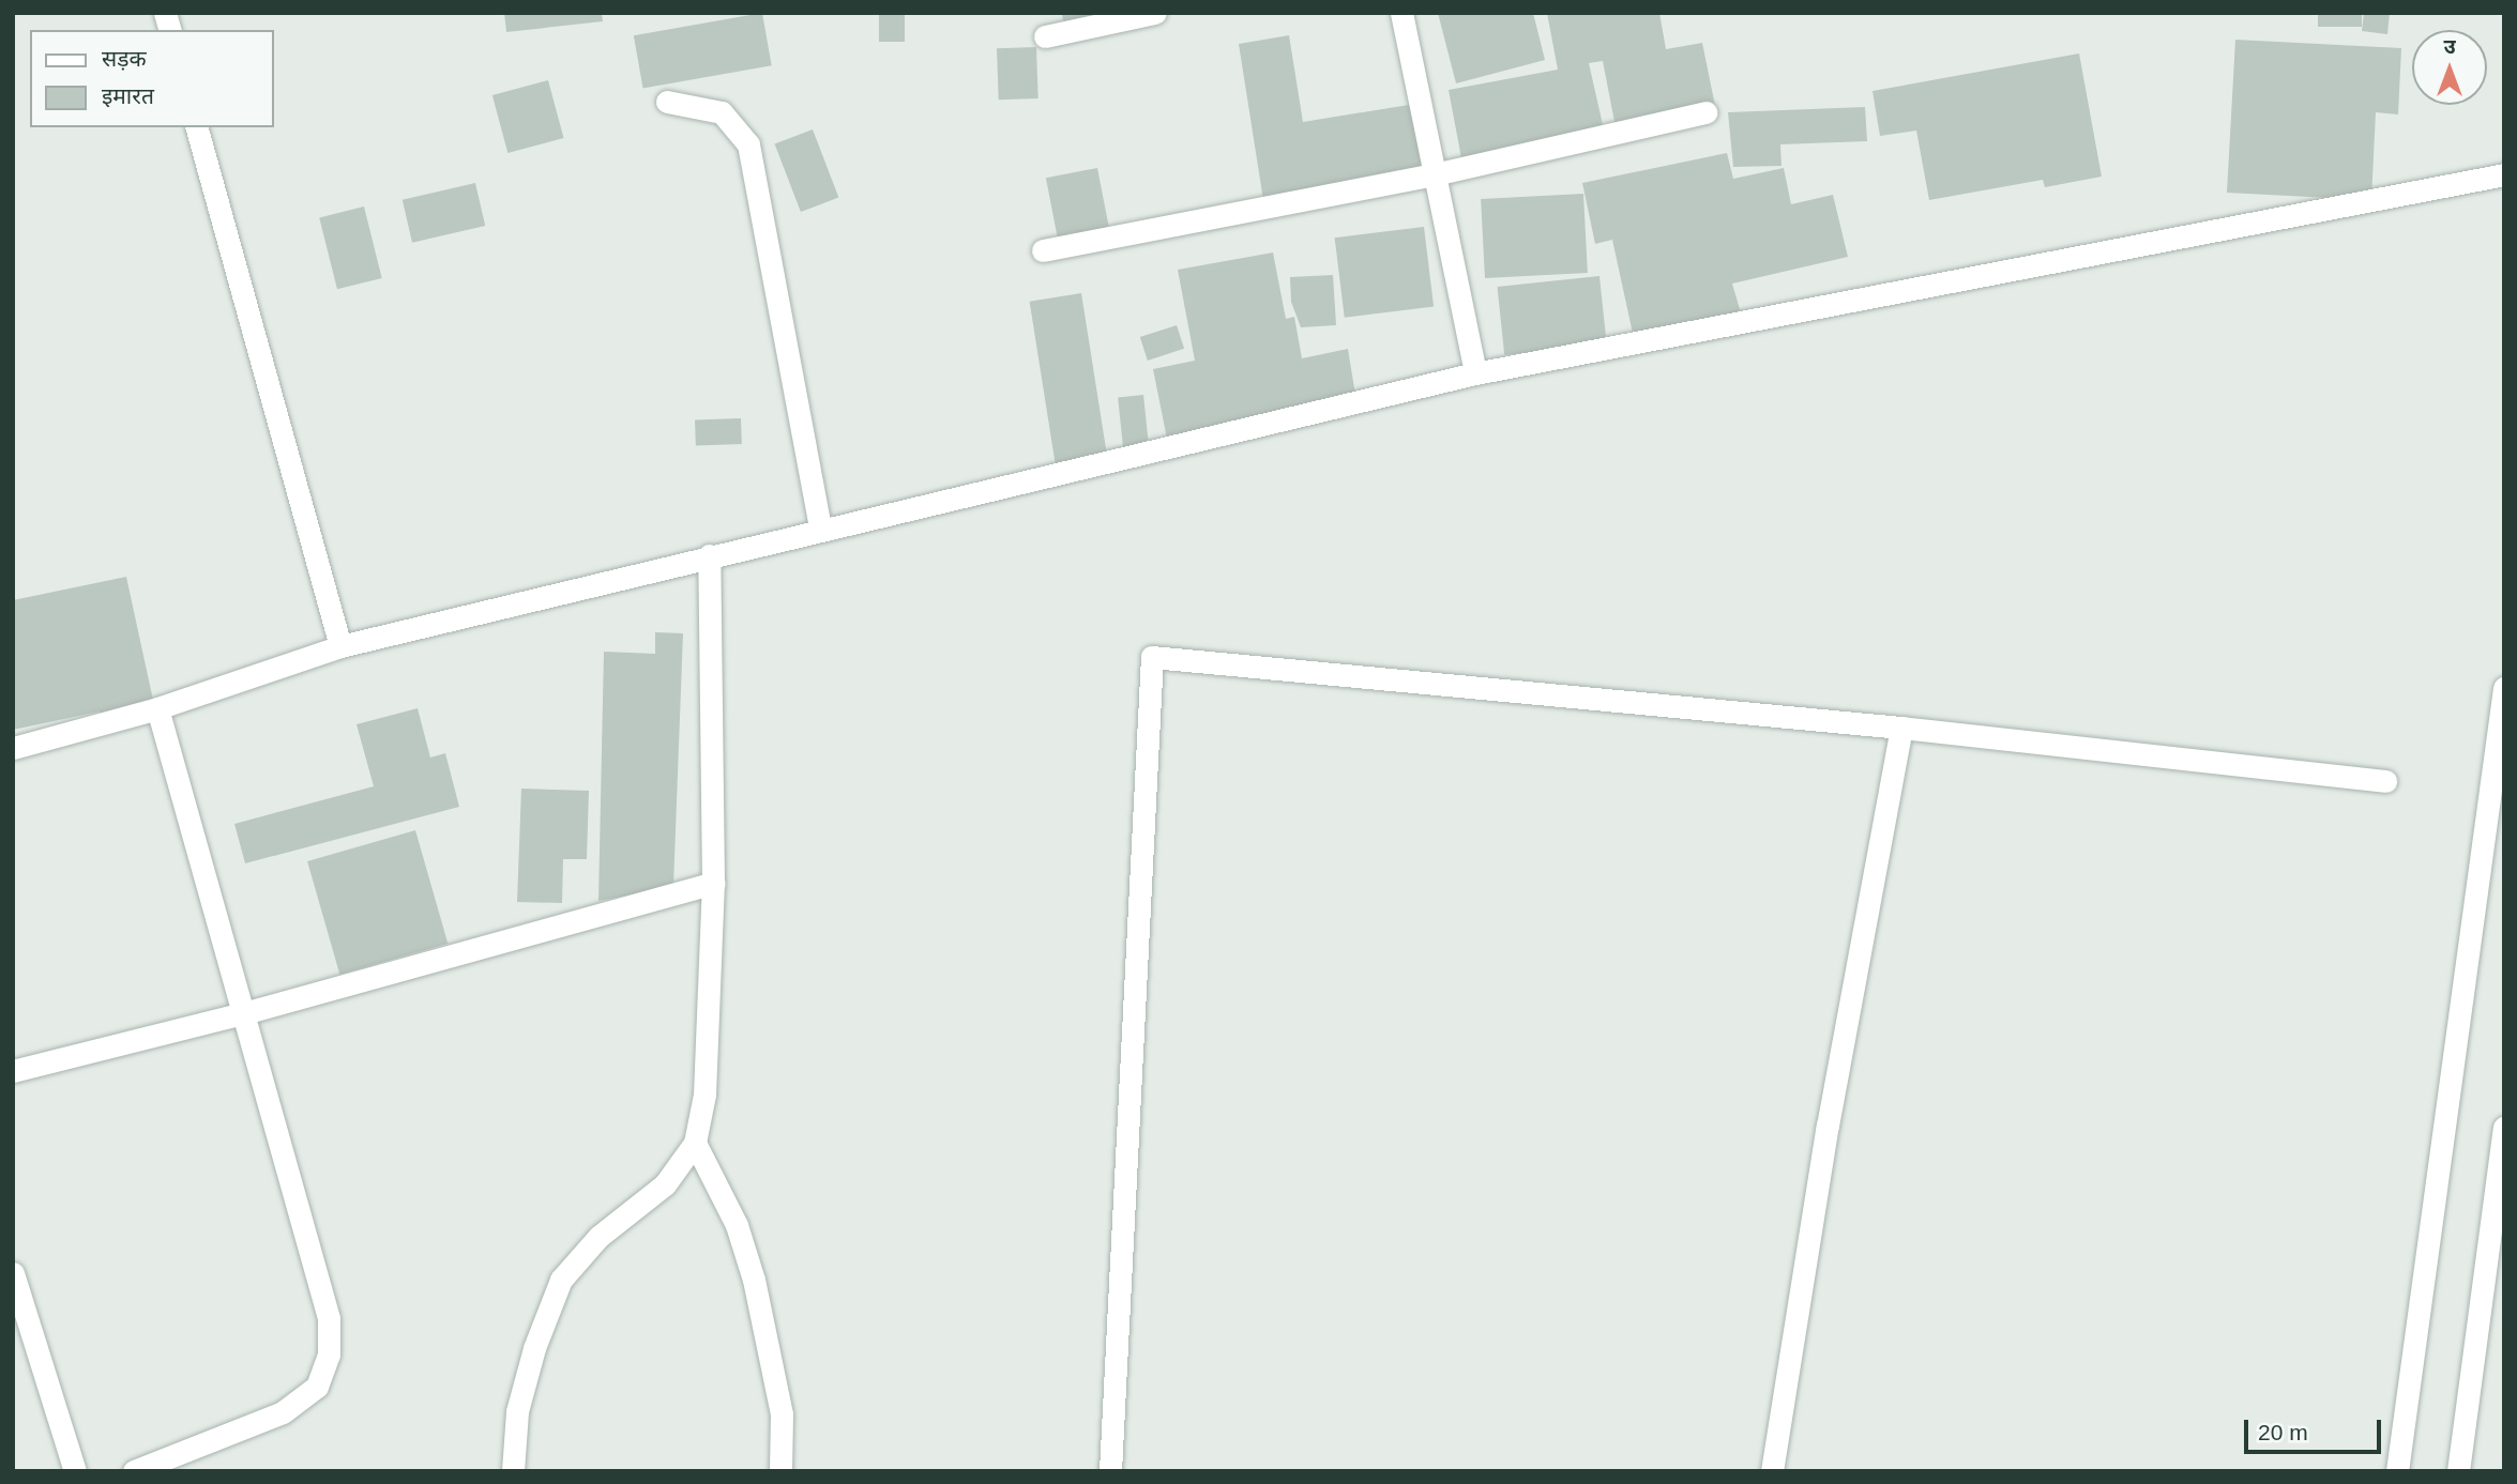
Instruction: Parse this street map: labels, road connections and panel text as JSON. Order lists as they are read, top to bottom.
{
  "legend": ["सड़क", "इमारत"],
  "scale_bar": "20 m",
  "north": "top"
}
